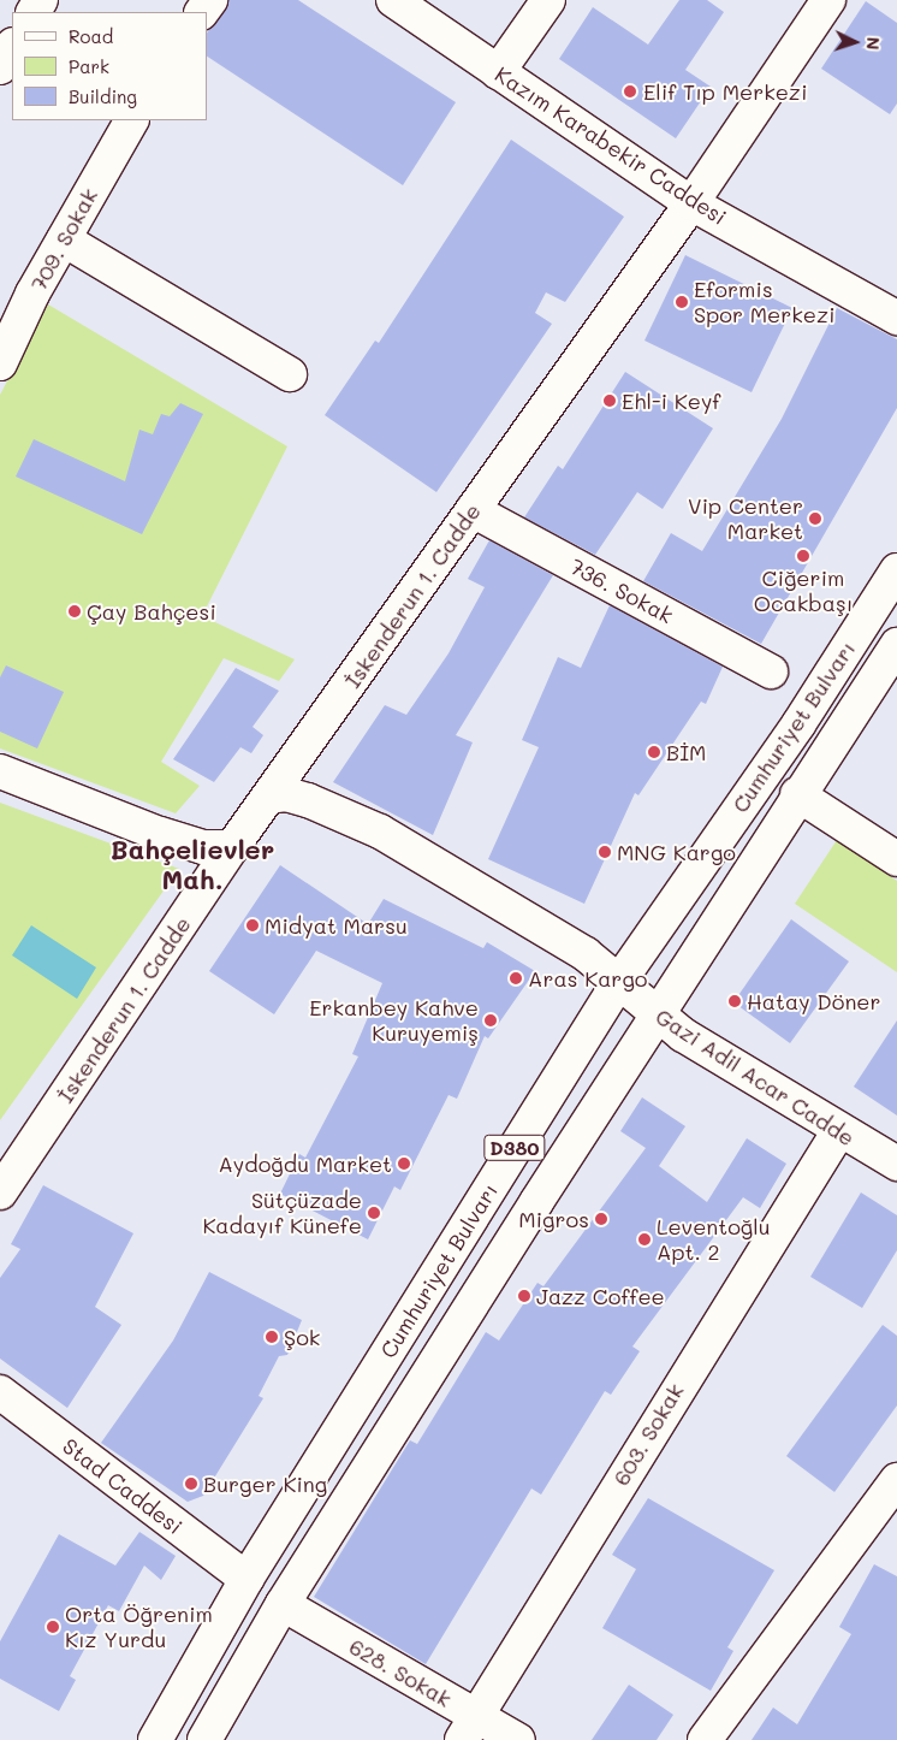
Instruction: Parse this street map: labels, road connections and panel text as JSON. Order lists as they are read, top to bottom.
{
  "streets": {
    "street": [
      "Kazım Karabekir Caddesi",
      "709. Sokak",
      "736. Sokak",
      "İskenderun 1. Cadde",
      "Cumhuriyet Bulvarı",
      "Gazi Adil Acar Cadde",
      "D380",
      "603. Sokak",
      "Stad Caddesi",
      "628. Sokak"
    ]
  },
  "crossings": [
    ["Kazım Karabekir Caddesi", "İskenderun 1. Cadde"],
    ["736. Sokak", "İskenderun 1. Cadde"],
    ["İskenderun 1. Cadde", "Gazi Adil Acar Cadde"],
    ["Cumhuriyet Bulvarı", "Gazi Adil Acar Cadde"],
    ["Cumhuriyet Bulvarı", "Stad Caddesi"],
    ["Cumhuriyet Bulvarı", "628. Sokak"],
    ["Gazi Adil Acar Cadde", "603. Sokak"],
    ["603. Sokak", "628. Sokak"]
  ],
  "districts": ["Bahçelievler Mah."],
  "places": [
    "Elif Tıp Merkezi",
    "Eformis Spor Merkezi",
    "Ehl-i Keyf",
    "Vip Center Market",
    "Ciğerim Ocakbaşı",
    "Çay Bahçesi",
    "BİM",
    "MNG Kargo",
    "Midyat Marsu",
    "Aras Kargo",
    "Hatay Döner",
    "Erkanbey Kahve Kuruyemiş",
    "Aydoğdu Market",
    "Sütçüzade Kadayıf Künefe",
    "Migros",
    "Leventoğlu Apt. 2",
    "Jazz Coffee",
    "Şok",
    "Burger King",
    "Orta Öğrenim Kız Yurdu"
  ],
  "legend": ["Road", "Park", "Building"],
  "north": "right"
}
